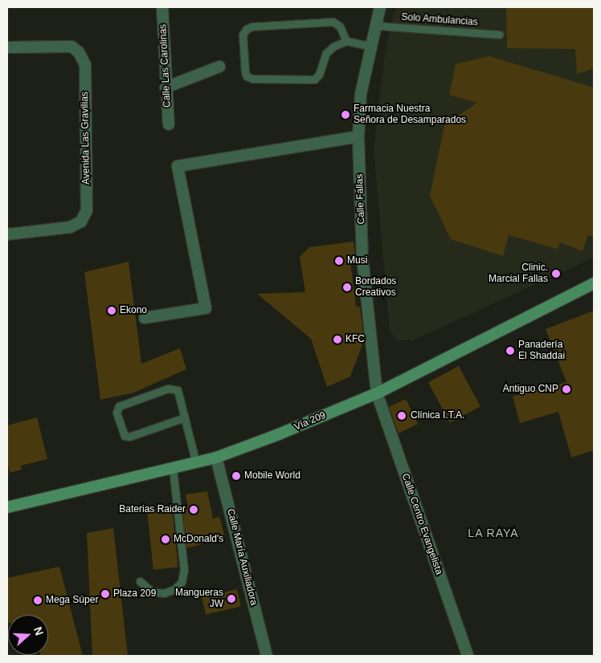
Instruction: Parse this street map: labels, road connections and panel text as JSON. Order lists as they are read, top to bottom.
{
  "streets": {
    "main road": ["Vía 209"],
    "street": [
      "Calle Las Carolinas",
      "Avenida Las Gravilias",
      "Calle Fallas",
      "Calle Centro Evangelista",
      "Calle María Auxiliadora"
    ],
    "lane": ["Solo Ambulancias"]
  },
  "crossings": [
    ["Solo Ambulancias", "Calle Fallas"],
    ["Calle Fallas", "Vía 209"],
    ["Calle Fallas", "Calle Centro Evangelista"],
    ["Vía 209", "Calle Centro Evangelista"],
    ["Vía 209", "Calle María Auxiliadora"]
  ],
  "districts": ["LA RAYA"],
  "places": [
    "Farmacia Nuestra Señora de Desamparados",
    "Musi",
    "Clinic. Marcial Fallas",
    "Bordados Creativos",
    "Ekono",
    "KFC",
    "Panadería El Shaddai",
    "Antiguo CNP",
    "Clínica I.T.A.",
    "Mobile World",
    "Baterias Raider",
    "McDonald's",
    "Plaza 209",
    "Mangueras JW",
    "Mega Súper"
  ],
  "north": "right"
}
